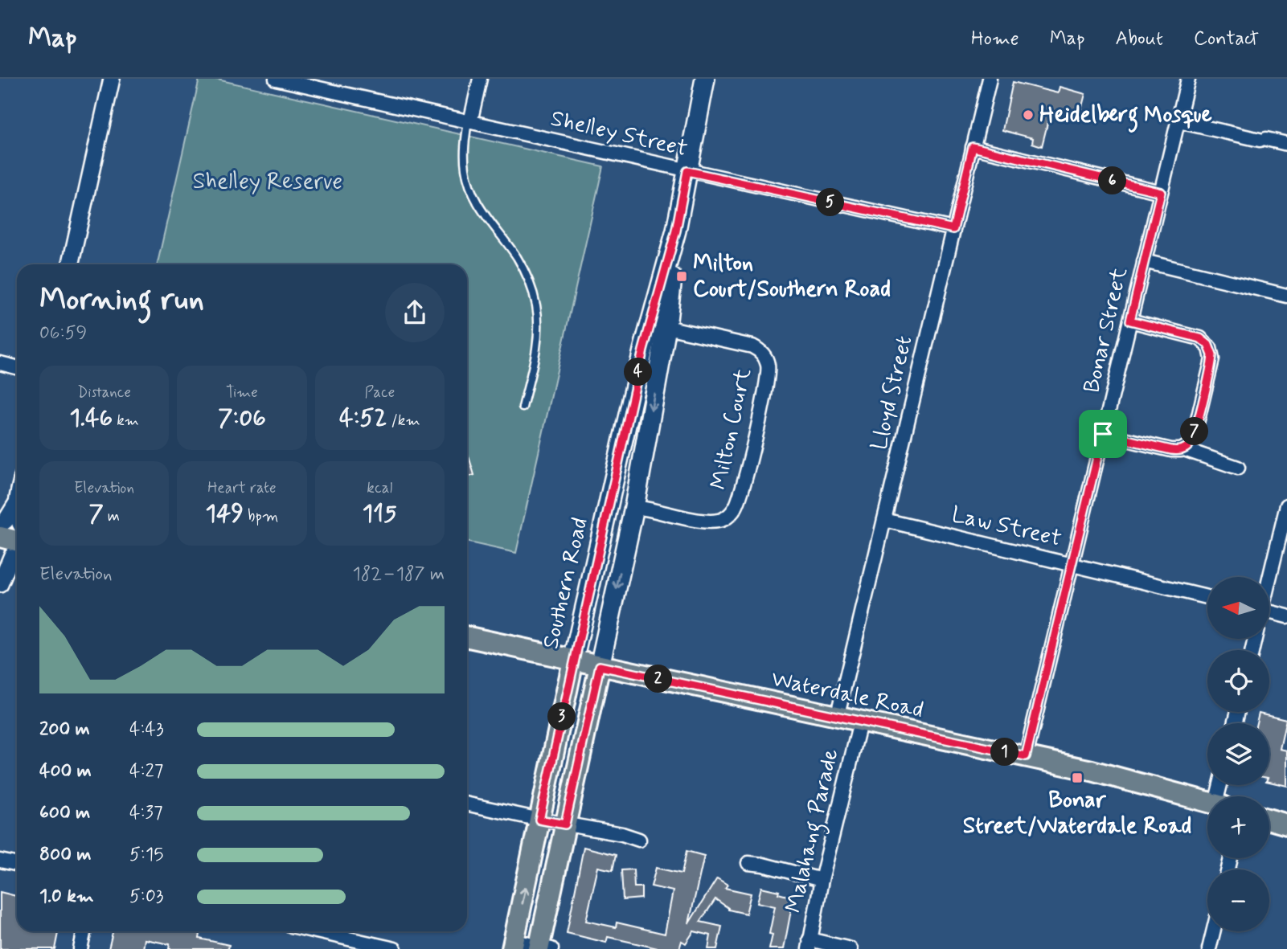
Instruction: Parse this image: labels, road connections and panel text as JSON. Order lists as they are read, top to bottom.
{
  "streets": {
    "main road": ["Southern Road", "Waterdale Road"],
    "street": [
      "Shelley Street",
      "Bonar Street",
      "Lloyd Street",
      "Milton Court",
      "Law Street",
      "Malahang Parade"
    ]
  },
  "crossings": [
    ["Shelley Street", "Lloyd Street"],
    ["Shelley Street", "Southern Road"],
    ["Bonar Street", "Law Street"],
    ["Bonar Street", "Waterdale Road"],
    ["Lloyd Street", "Law Street"],
    ["Lloyd Street", "Waterdale Road"],
    ["Milton Court", "Southern Road"],
    ["Southern Road", "Waterdale Road"],
    ["Waterdale Road", "Malahang Parade"]
  ],
  "parks": ["Shelley Reserve"],
  "places": {
    "other": ["Heidelberg Mosque"],
    "transit": ["Milton Court/Southern Road", "Bonar Street/Waterdale Road"]
  },
  "north": "left",
  "page": {
    "header": "Map",
    "nav": [
      "Home",
      "Map",
      "About",
      "Contact"
    ],
    "pins": [
      "6",
      "5",
      "4",
      "7",
      "2",
      "3",
      "1"
    ],
    "heading": ["Morning run", "06:59"],
    "stats": [
      ["Distance", "1.46 km"],
      ["Time", "7:06"],
      ["Pace", "4:52 /km"],
      ["Elevation", "7 m"],
      ["Heart rate", "149 bpm"],
      ["kcal", "115"]
    ],
    "chart": ["Elevation", "182–187 m"],
    "map_buttons": ["+", "−"],
    "list": [
      {
        "name": "200 m",
        "note": "4:43"
      },
      {
        "name": "400 m",
        "note": "4:27"
      },
      {
        "name": "600 m",
        "note": "4:37"
      },
      {
        "name": "800 m",
        "note": "5:15"
      },
      {
        "name": "1.0 km",
        "note": "5:03"
      }
    ]
  }
}
